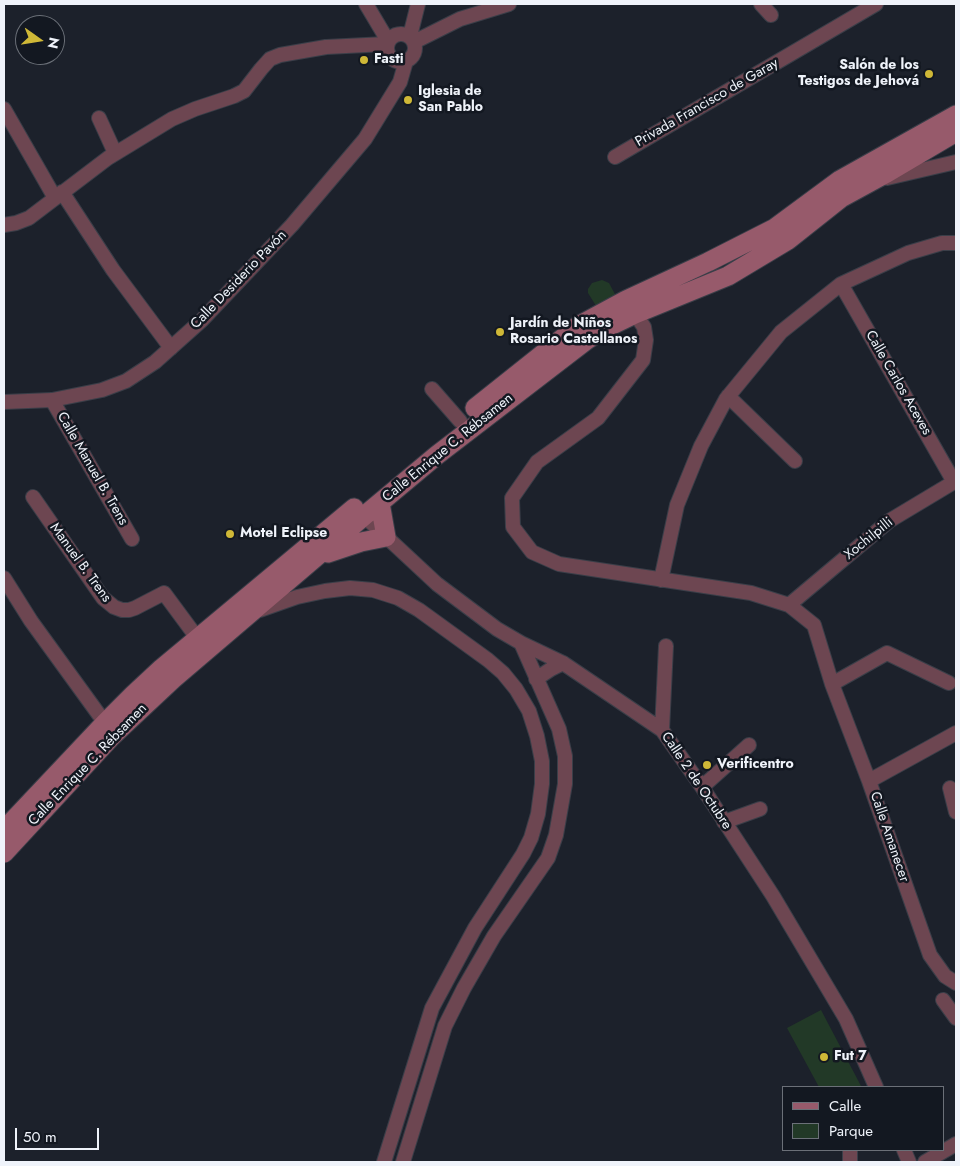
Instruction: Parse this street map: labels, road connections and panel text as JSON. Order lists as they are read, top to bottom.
{
  "streets": {
    "main road": ["Calle Enrique C. Rébsamen"],
    "street": [
      "Privada Francisco de Garay",
      "Calle Desiderio Pavón",
      "Calle Carlos Aceves",
      "Calle Manuel B. Trens",
      "Xochilpilli",
      "Manuel B. Trens",
      "Calle 2 de Octubre",
      "Calle Amanecer"
    ]
  },
  "crossings": [
    ["Calle Desiderio Pavón", "Calle Manuel B. Trens"],
    ["Calle Carlos Aceves", "Xochilpilli"],
    ["Calle Enrique C. Rébsamen", "Manuel B. Trens"],
    ["Calle Enrique C. Rébsamen", "Calle 2 de Octubre"],
    ["Calle Enrique C. Rébsamen", "Calle Amanecer"],
    ["Xochilpilli", "Calle Amanecer"]
  ],
  "places": [
    "Fasti",
    "Salón de los Testigos de Jehová",
    "Iglesia de San Pablo",
    "Jardín de Niños Rosario Castellanos",
    "Motel Eclipse",
    "Verificentro",
    "Fut 7"
  ],
  "legend": ["Calle", "Parque"],
  "scale_bar": "50 m",
  "north": "right"
}
